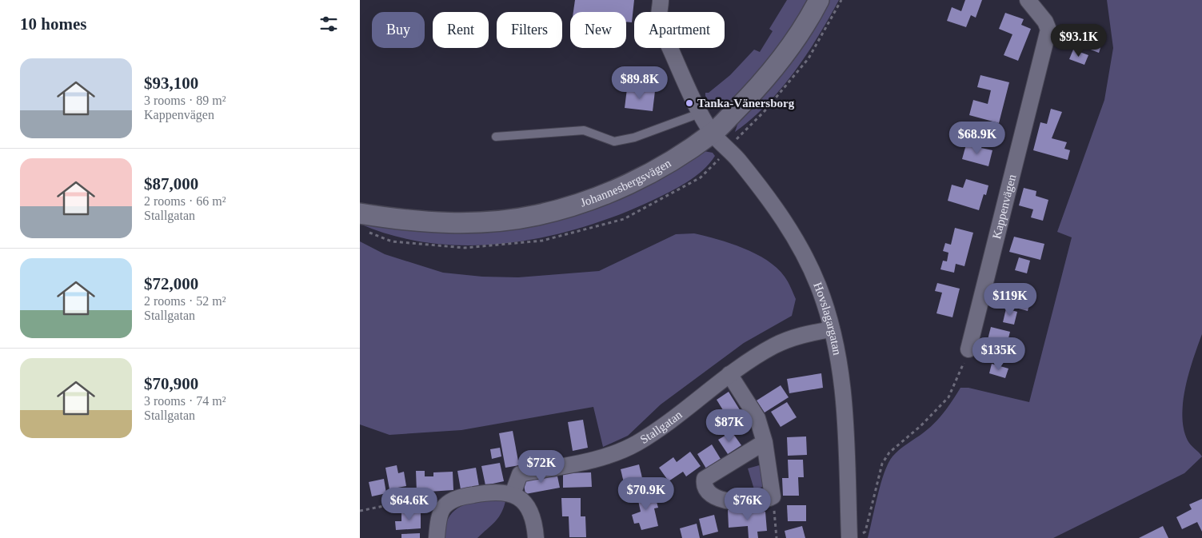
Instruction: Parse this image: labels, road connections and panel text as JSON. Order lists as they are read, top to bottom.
{
  "streets": {
    "street": [
      "Johannesbergsvägen",
      "Kappenvägen",
      "Hovslagargatan",
      "Stallgatan"
    ]
  },
  "crossings": [
    ["Johannesbergsvägen", "Hovslagargatan"],
    ["Hovslagargatan", "Stallgatan"]
  ],
  "places": ["Tanka-Vänersborg"],
  "page": {
    "heading": "10 homes",
    "chip": [
      "Buy",
      "Rent",
      "Filters",
      "New",
      "Apartment"
    ],
    "price": [
      "$93.1K",
      "$89.8K",
      "$68.9K",
      "$119K",
      "$135K",
      "$87K",
      "$72K",
      "$70.9K",
      "$64.6K",
      "$76K"
    ],
    "list": [
      {
        "name": "$93,100",
        "note": "3 rooms · 89 m² · Kappenvägen"
      },
      {
        "name": "$87,000",
        "note": "2 rooms · 66 m² · Stallgatan"
      },
      {
        "name": "$72,000",
        "note": "2 rooms · 52 m² · Stallgatan"
      },
      {
        "name": "$70,900",
        "note": "3 rooms · 74 m² · Stallgatan"
      }
    ]
  }
}
